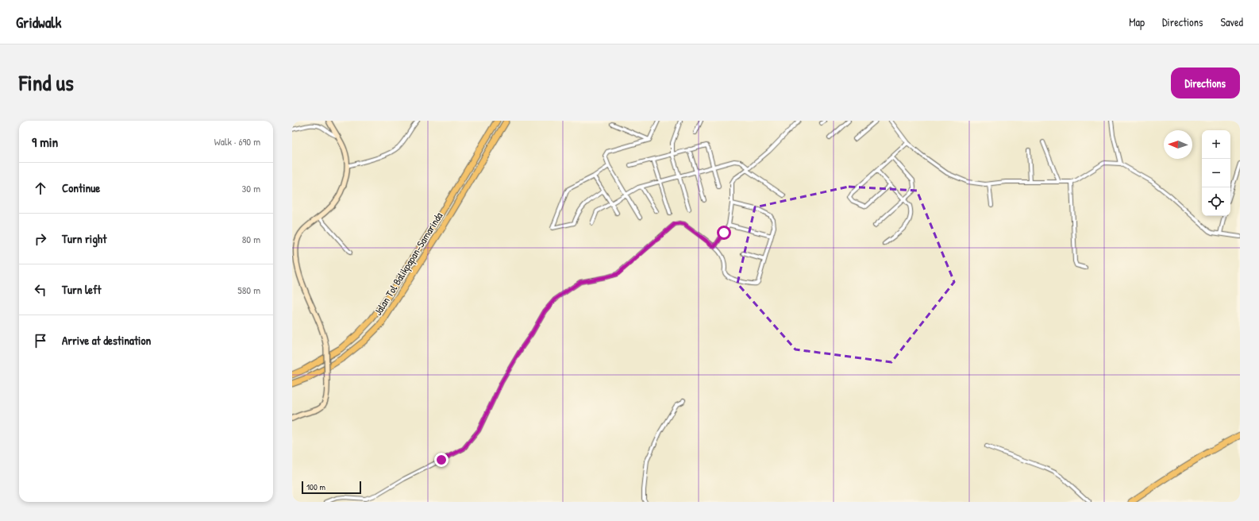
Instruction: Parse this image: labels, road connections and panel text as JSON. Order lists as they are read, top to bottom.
{
  "streets": {
    "highway": ["Jalan Tol Balikpapan–Samarinda"]
  },
  "scale_bar": "100 m",
  "north": "left",
  "page": {
    "header": "Gridwalk",
    "nav": ["Map", "Directions", "Saved"],
    "title": "Find us",
    "buttons": "Directions",
    "heading": ["9 min", "Walk · 690 m"],
    "map_buttons": ["+", "−"],
    "list": [
      ["Continue", "30 m"],
      ["Turn right", "80 m"],
      ["Turn left", "580 m"],
      "Arrive at destination"
    ],
    "scale": "100 m"
  }
}
